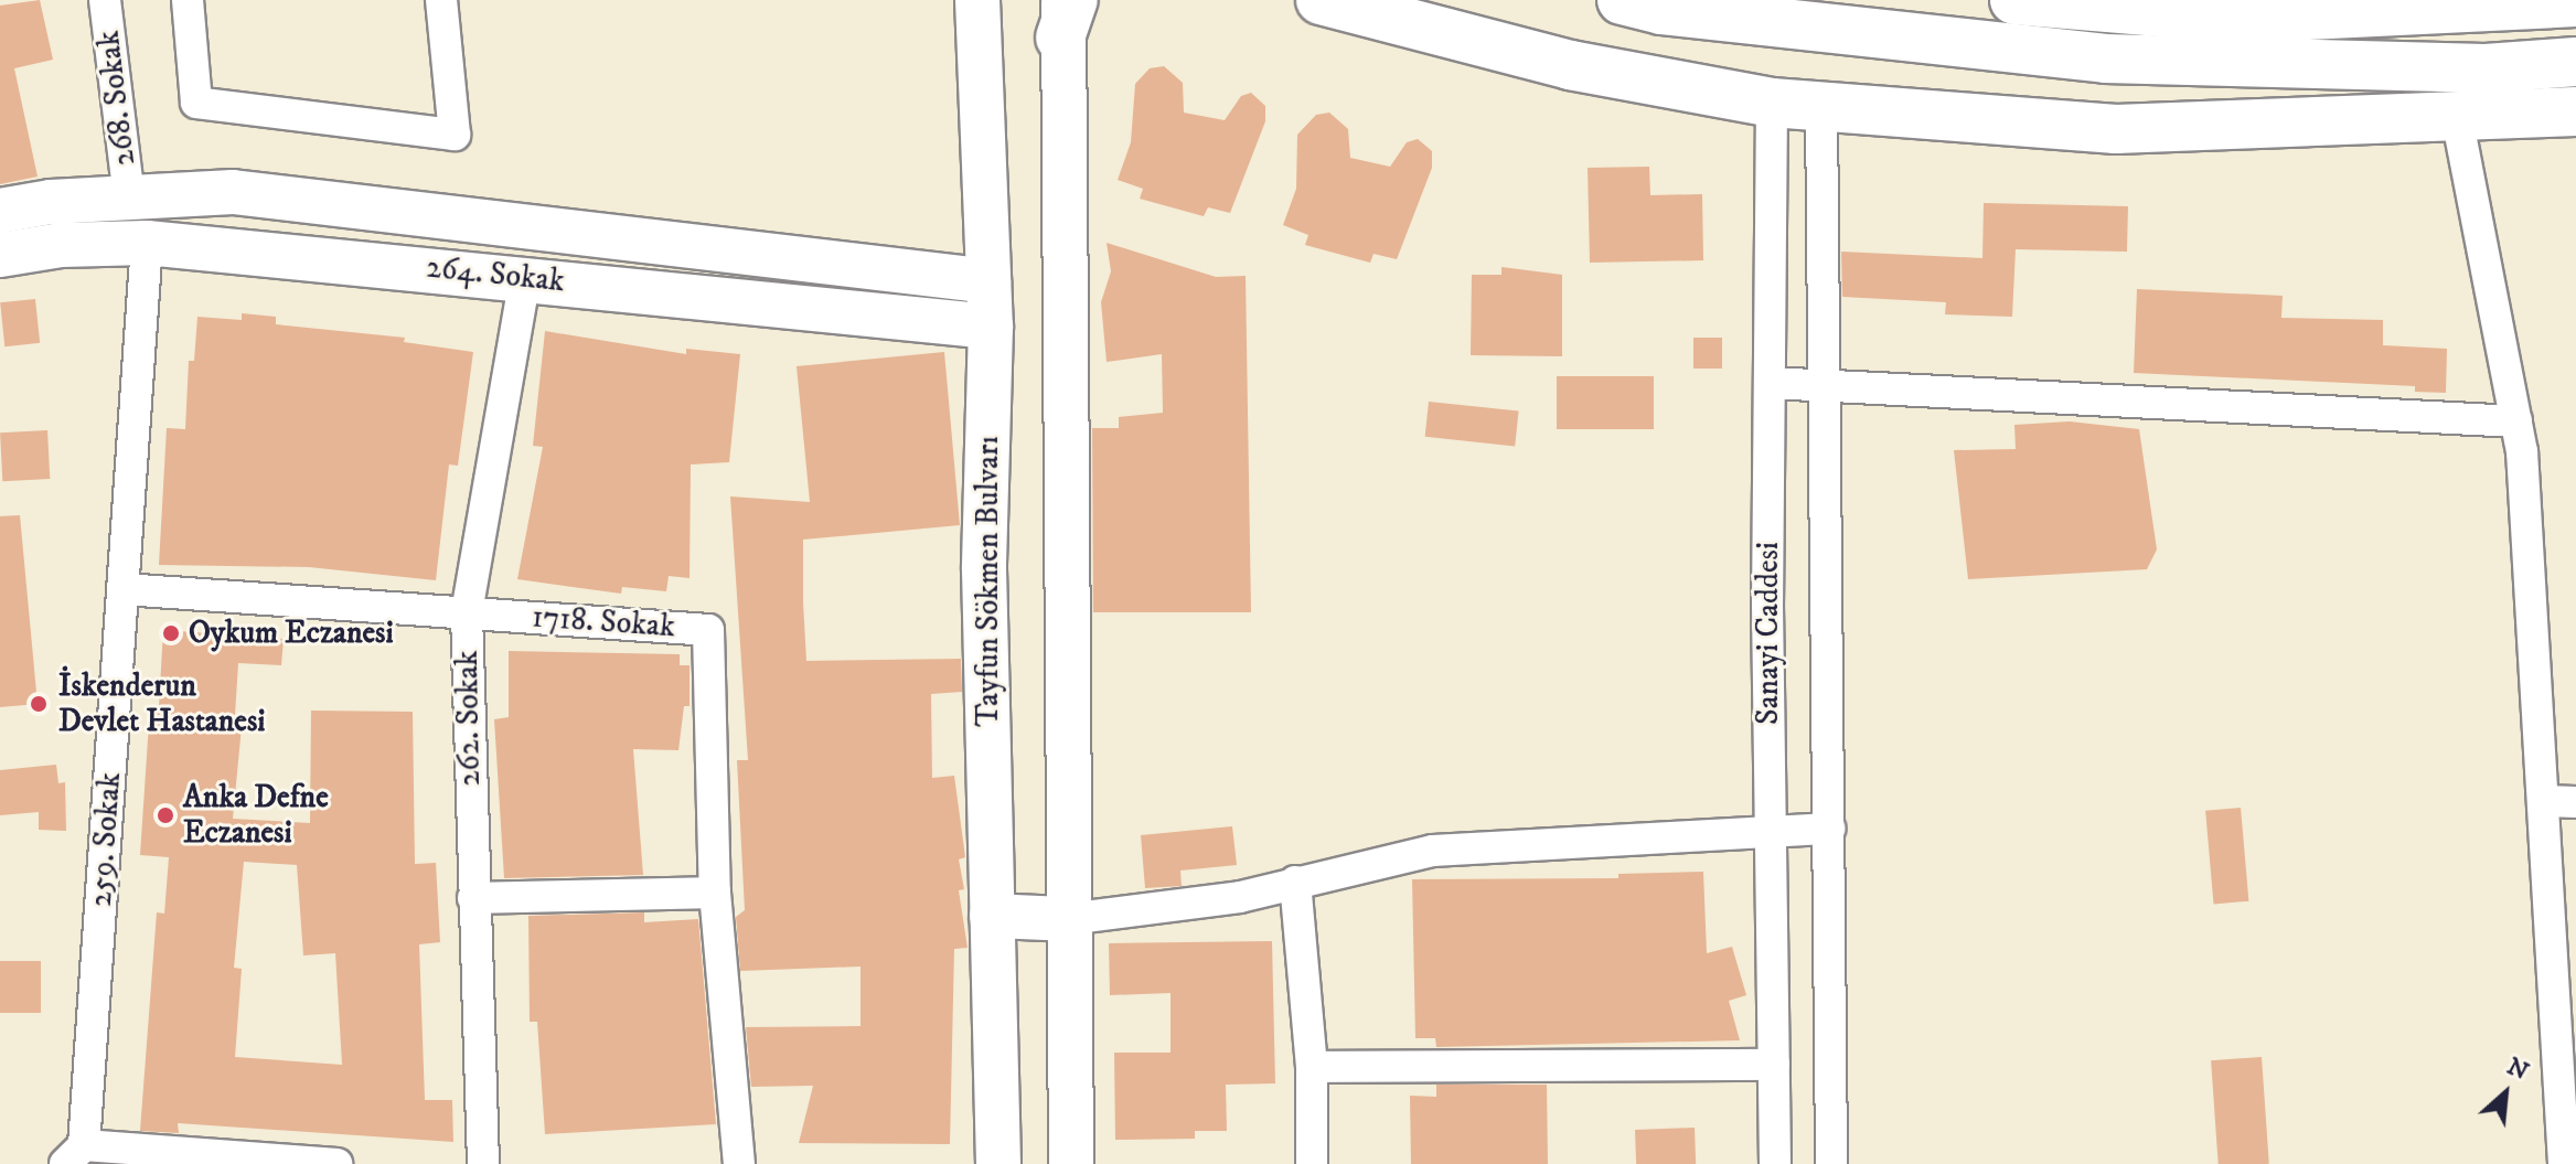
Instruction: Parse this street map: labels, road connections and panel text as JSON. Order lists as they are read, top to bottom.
{
  "streets": {
    "main road": ["264. Sokak", "Tayfun Sökmen Bulvarı"],
    "street": [
      "268. Sokak",
      "1718. Sokak",
      "Sanayi Caddesi",
      "262. Sokak",
      "259. Sokak"
    ]
  },
  "crossings": [
    ["268. Sokak", "264. Sokak"],
    ["264. Sokak", "Tayfun Sökmen Bulvarı"],
    ["264. Sokak", "262. Sokak"],
    ["264. Sokak", "259. Sokak"],
    ["1718. Sokak", "262. Sokak"],
    ["1718. Sokak", "259. Sokak"]
  ],
  "places": ["Oykum Eczanesi", "İskenderun Devlet Hastanesi", "Anka Defne Eczanesi"],
  "north": "top right"
}
